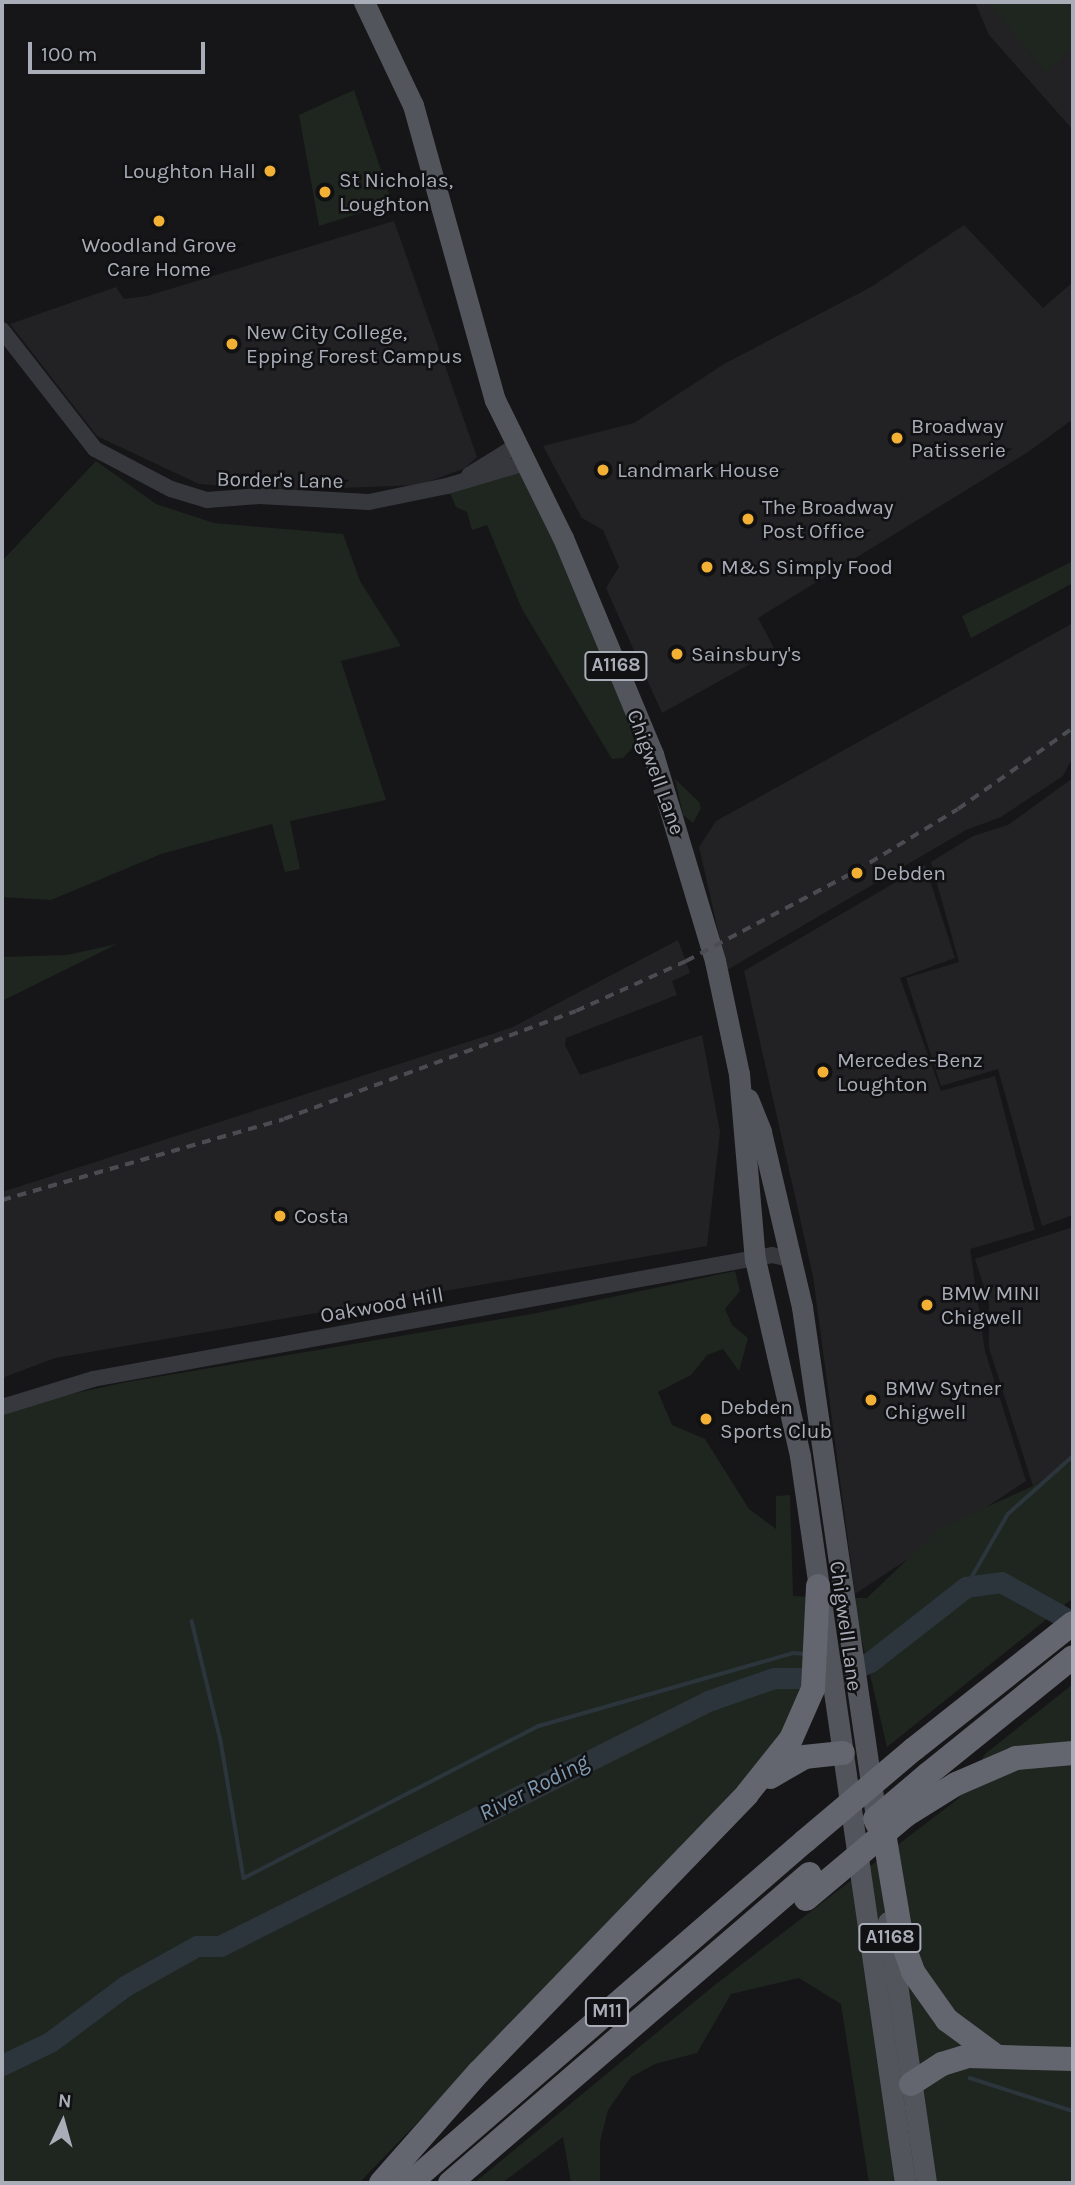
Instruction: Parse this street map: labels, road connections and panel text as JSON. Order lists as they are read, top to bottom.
{
  "streets": {
    "highway": ["M11"],
    "main road": ["A1168", "Chigwell Lane"],
    "street": ["Border's Lane", "Oakwood Hill"]
  },
  "crossings": [
    ["Border's Lane", "A1168"],
    ["Border's Lane", "Chigwell Lane"],
    ["A1168", "Chigwell Lane"],
    ["Chigwell Lane", "Oakwood Hill"],
    ["Chigwell Lane", "M11"]
  ],
  "water": ["River Roding"],
  "places": [
    "Loughton Hall",
    "St Nicholas, Loughton",
    "Woodland Grove Care Home",
    "New City College, Epping Forest Campus",
    "Broadway Patisserie",
    "Landmark House",
    "The Broadway Post Office",
    "M&S Simply Food",
    "Sainsbury's",
    "Debden",
    "Mercedes-Benz Loughton",
    "Costa",
    "BMW MINI Chigwell",
    "BMW Sytner Chigwell",
    "Debden Sports Club"
  ],
  "scale_bar": "100 m",
  "north": "top"
}
